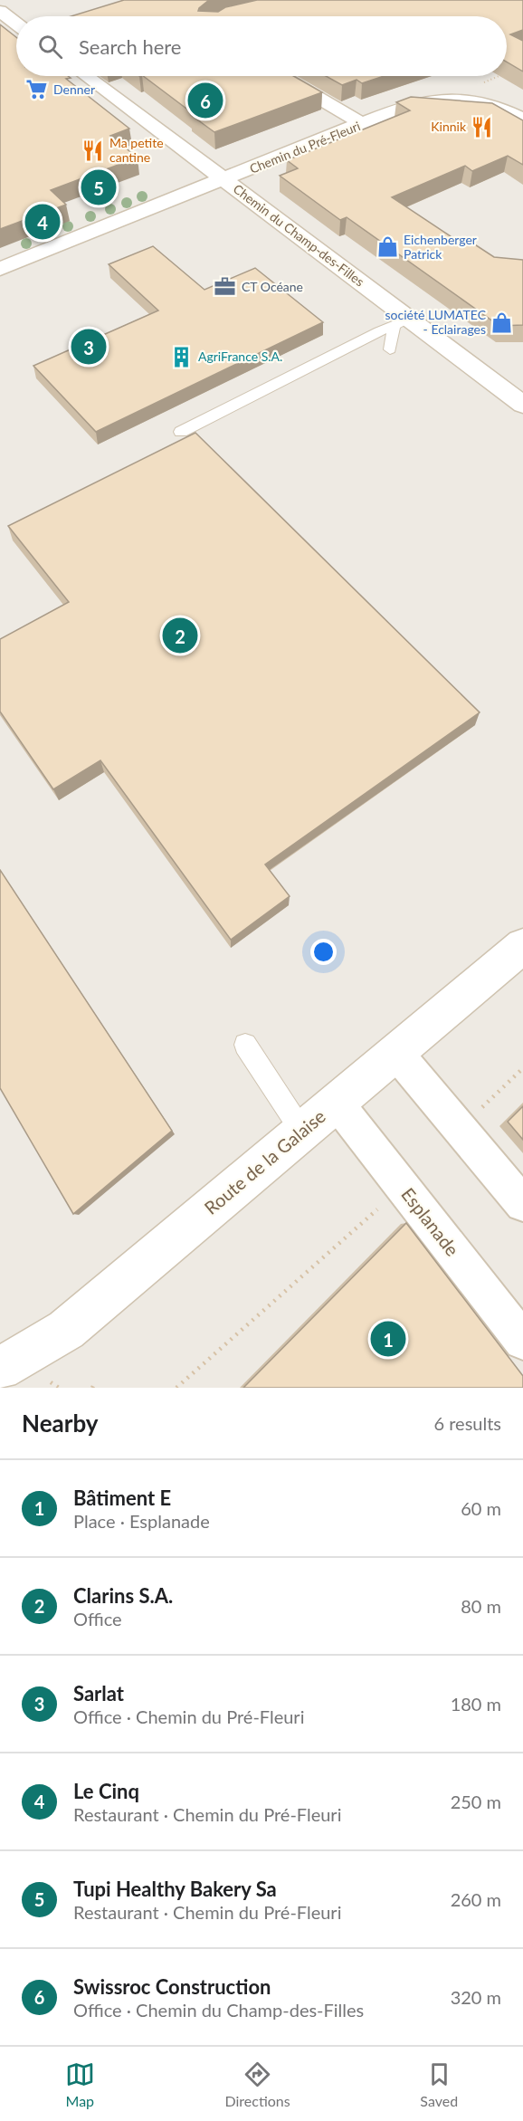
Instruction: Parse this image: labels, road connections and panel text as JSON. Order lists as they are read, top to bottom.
{
  "streets": {
    "street": [
      "Chemin du Pré-Fleuri",
      "Chemin du Champ-des-Filles",
      "Route de la Galaise",
      "Esplanade"
    ]
  },
  "crossings": [
    ["Chemin du Pré-Fleuri", "Chemin du Champ-des-Filles"],
    ["Route de la Galaise", "Esplanade"]
  ],
  "places": {
    "supermarket": ["Denner"],
    "restaurant": ["Kinnik", "Ma petite cantine"],
    "shop": ["Eichenberger Patrick", "société LUMATEC - Eclairages"],
    "office": ["CT Océane"],
    "building": ["AgriFrance S.A."]
  },
  "page": {
    "search": "Search here",
    "pins": [
      "6",
      "5",
      "4",
      "3",
      "2",
      "1"
    ],
    "heading": ["Nearby", "6 results"],
    "list": [
      {
        "mark": "1",
        "name": "Bâtiment E",
        "note": "Place · Esplanade",
        "value": "60 m"
      },
      {
        "mark": "2",
        "name": "Clarins S.A.",
        "note": "Office",
        "value": "80 m"
      },
      {
        "mark": "3",
        "name": "Sarlat",
        "note": "Office · Chemin du Pré-Fleuri",
        "value": "180 m"
      },
      {
        "mark": "4",
        "name": "Le Cinq",
        "note": "Restaurant · Chemin du Pré-Fleuri",
        "value": "250 m"
      },
      {
        "mark": "5",
        "name": "Tupi Healthy Bakery Sa",
        "note": "Restaurant · Chemin du Pré-Fleuri",
        "value": "260 m"
      },
      {
        "mark": "6",
        "name": "Swissroc Construction",
        "note": "Office · Chemin du Champ-des-Filles",
        "value": "320 m"
      }
    ],
    "nav": ["Map", "Directions", "Saved"]
  }
}
